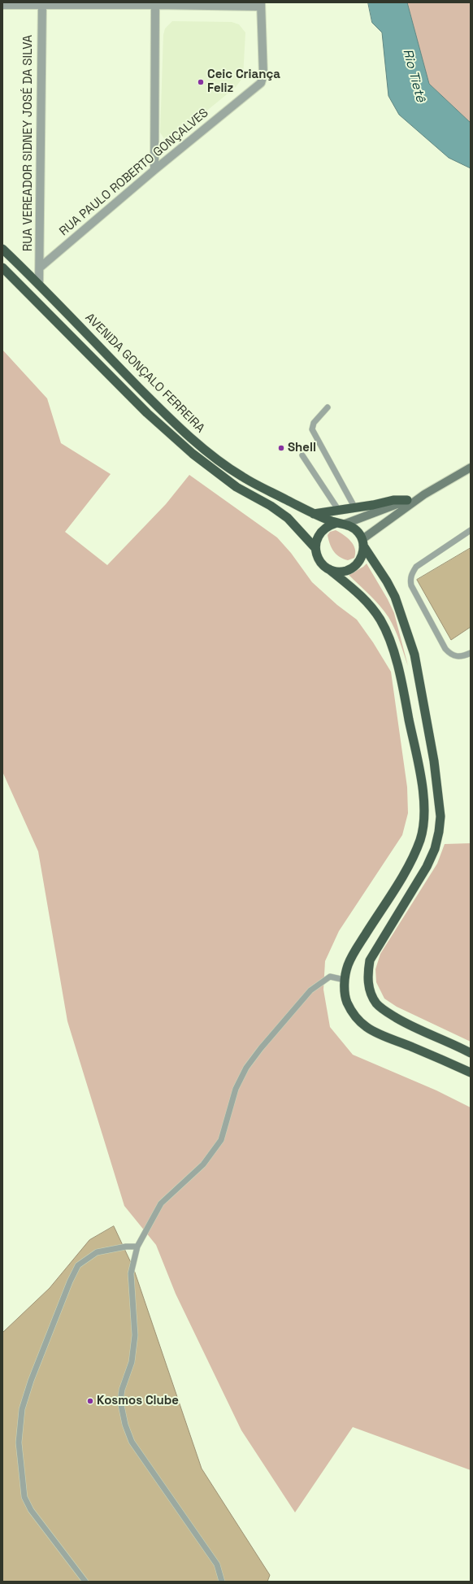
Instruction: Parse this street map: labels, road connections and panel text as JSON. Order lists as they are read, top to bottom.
{
  "streets": {
    "highway": ["AVENIDA GONÇALO FERREIRA"],
    "street": ["RUA VEREADOR SIDNEY JOSÉ DA SILVA", "RUA PAULO ROBERTO GONÇALVES"]
  },
  "crossings": [
    ["RUA VEREADOR SIDNEY JOSÉ DA SILVA", "RUA PAULO ROBERTO GONÇALVES"],
    ["RUA VEREADOR SIDNEY JOSÉ DA SILVA", "AVENIDA GONÇALO FERREIRA"]
  ],
  "water": ["Rio Tietê"],
  "places": ["Ceic Criança Feliz", "Shell", "Kosmos Clube"]
}
